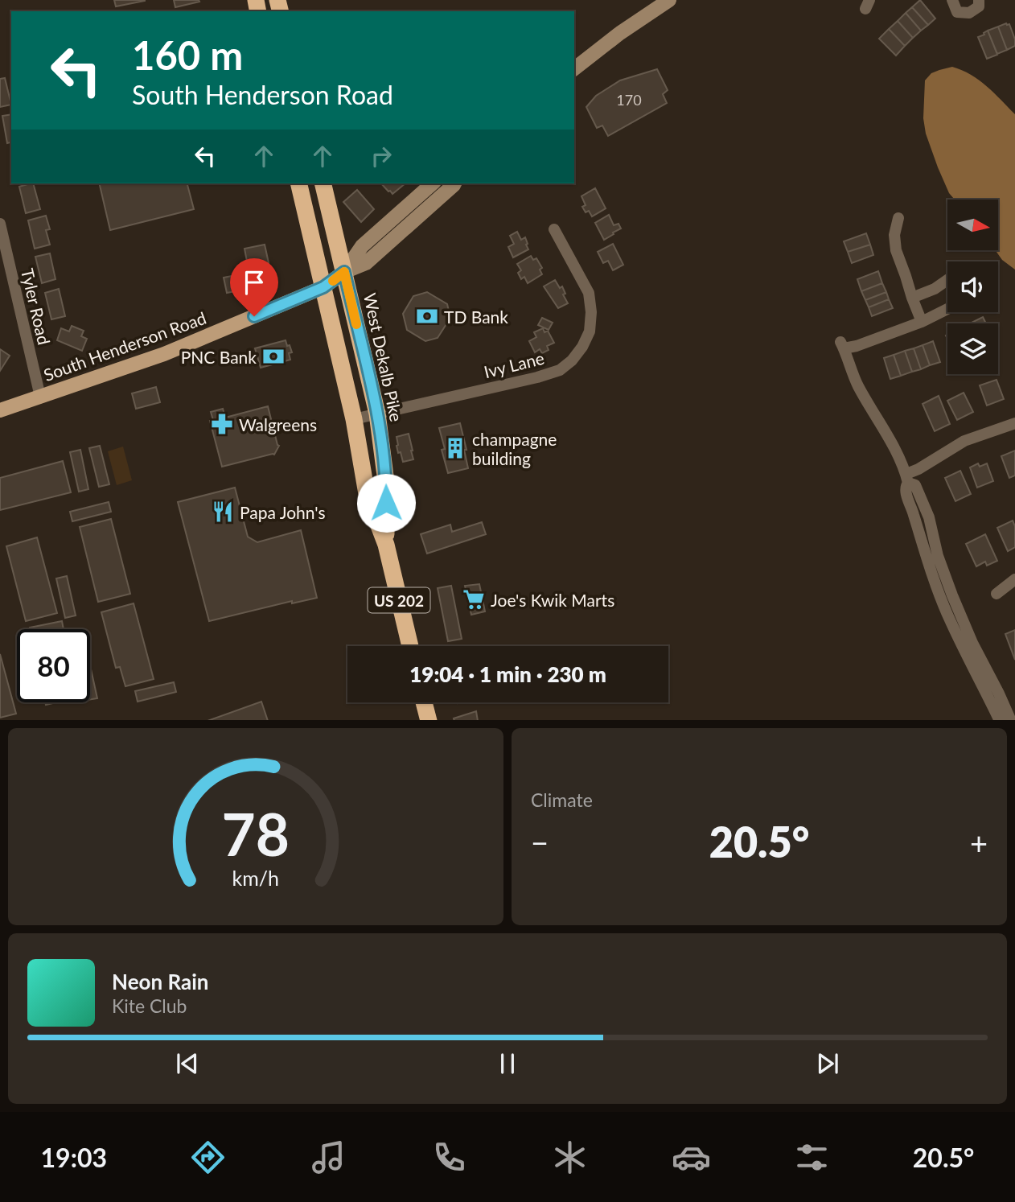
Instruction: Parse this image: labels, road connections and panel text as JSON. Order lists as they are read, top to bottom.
{
  "streets": {
    "highway": ["West Dekalb Pike", "US 202"],
    "main road": ["South Henderson Road"],
    "street": ["Tyler Road", "Ivy Lane"]
  },
  "crossings": [
    ["Tyler Road", "South Henderson Road"],
    ["South Henderson Road", "West Dekalb Pike"],
    ["West Dekalb Pike", "Ivy Lane"]
  ],
  "places": {
    "bank": ["TD Bank", "PNC Bank"],
    "pharmacy": ["Walgreens"],
    "building": ["champagne building"],
    "restaurant": ["Papa John's"],
    "supermarket": ["Joe's Kwik Marts"]
  },
  "house_numbers": ["170"],
  "north": "right",
  "page": {
    "turn": ["160 m", "South Henderson Road"],
    "limit": "80",
    "trip": "19:04 · 1 min · 230 m",
    "tile": "Climate",
    "heat": ["−", "20.5°", "+"],
    "song": ["Neon Rain", "Kite Club"],
    "tabs": ["19:03", "20.5°"],
    "gauge": ["78", "km/h"]
  }
}
